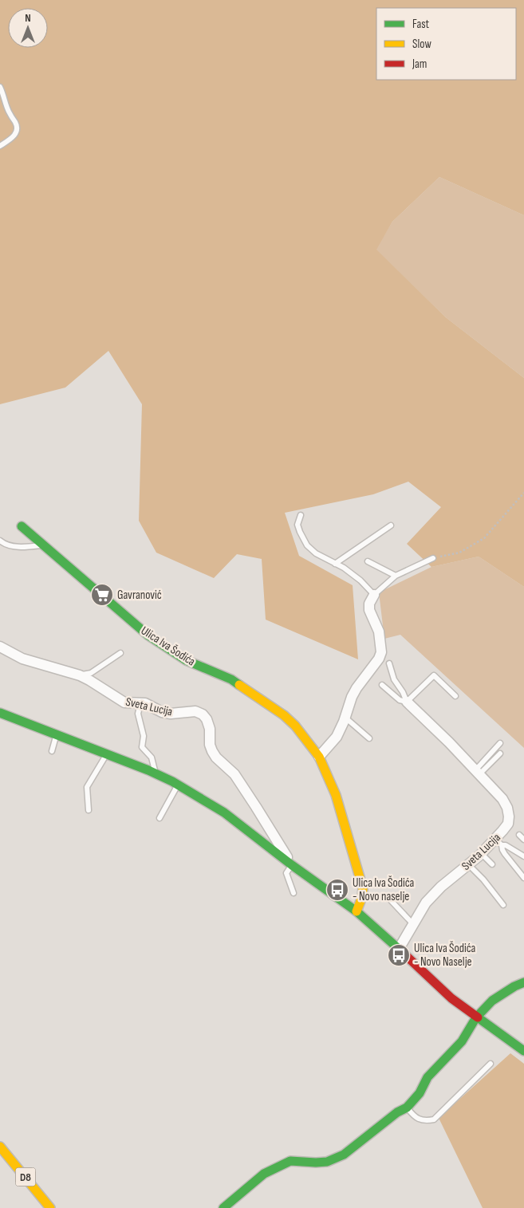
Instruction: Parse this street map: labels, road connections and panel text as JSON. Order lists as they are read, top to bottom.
{
  "streets": {
    "street": ["Ulica Iva Šodića", "Sveta Lucija", "D8"]
  },
  "crossings": [
    ["Ulica Iva Šodića", "Sveta Lucija"]
  ],
  "places": {
    "supermarket": ["Gavranović"],
    "bus stop": ["Ulica Iva Šodića - Novo naselje", "Ulica Iva Šodića - Novo Naselje"]
  },
  "legend": ["Fast", "Slow", "Jam"],
  "north": "top"
}
